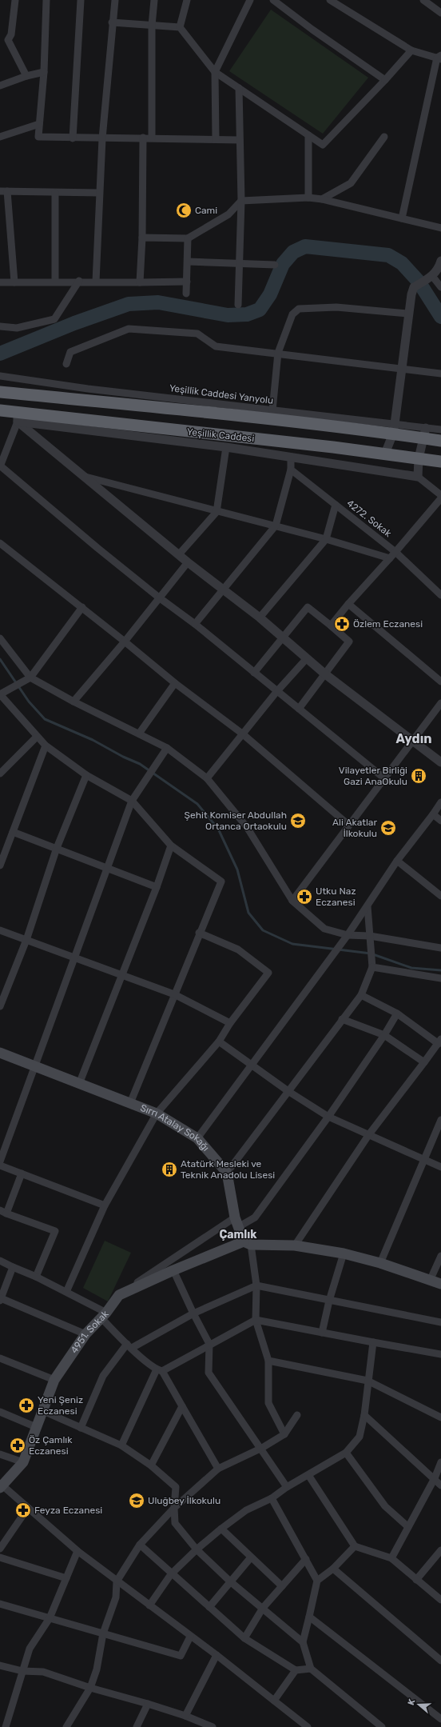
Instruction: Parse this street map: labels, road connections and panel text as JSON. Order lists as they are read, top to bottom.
{
  "streets": {
    "highway": ["Yeşillik Caddesi"],
    "main road": ["Sırrı Atalay Sokağı", "4951. Sokak"],
    "street": ["Yeşillik Caddesi Yanyolu", "4272. Sokak"]
  },
  "districts": ["Aydın", "Çamlık"],
  "places": {
    "mosque": ["Cami"],
    "pharmacy": [
      "Özlem Eczanesi",
      "Utku Naz Eczanesi",
      "Yeni Şeniz Eczanesi",
      "Öz Çamlık Eczanesi",
      "Feyza Eczanesi"
    ],
    "building": ["Vilayetler Birliği Gazi AnaOkulu", "Atatürk Mesleki ve Teknik Anadolu Lisesi"],
    "school or university": ["Şehit Komiser Abdullah Ortanca Ortaokulu", "Ali Akatlar İlkokulu", "Uluğbey İlkokulu"]
  },
  "north": "left"
}
